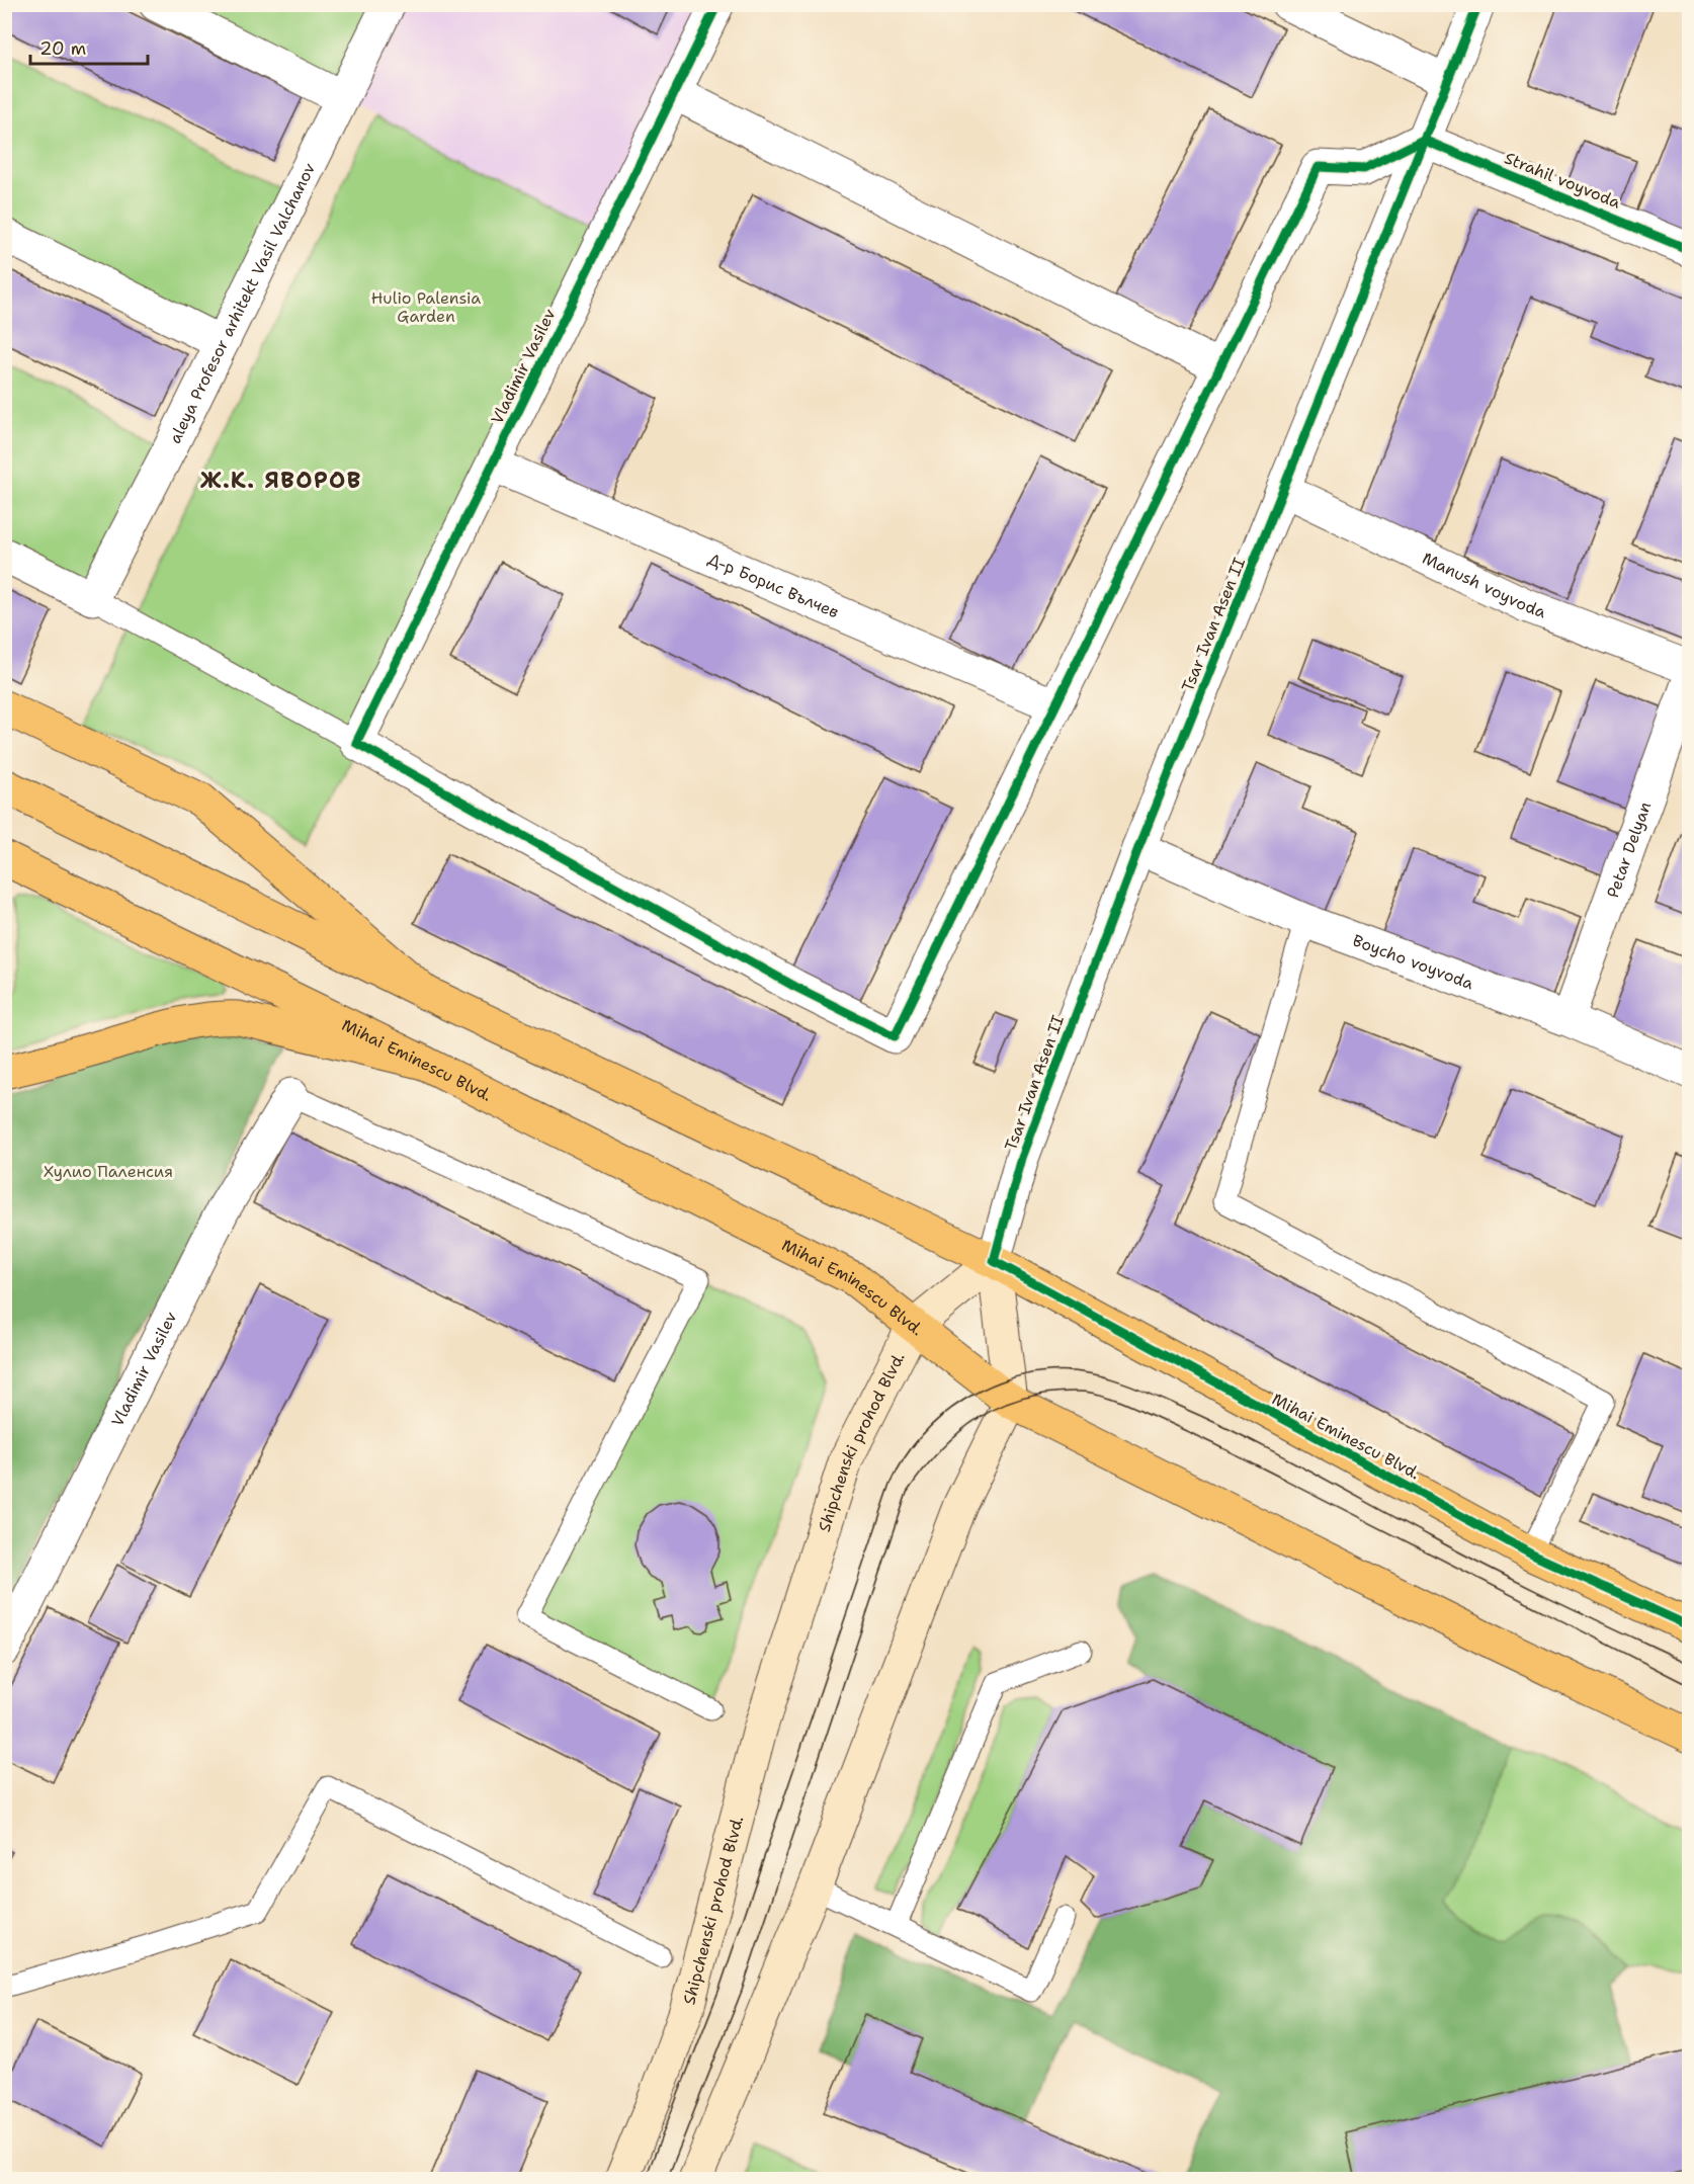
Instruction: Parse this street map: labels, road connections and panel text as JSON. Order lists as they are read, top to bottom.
{
  "streets": {
    "main road": ["Mihai Eminescu Blvd.", "Shipchenski prohod Blvd."],
    "street": [
      "Strahil voyvoda",
      "aleya Profesor arhitekt Vasil Valchanov",
      "Vladimir Vasilev",
      "Manush voyvoda",
      "Д-р Борис Вълчев",
      "Tsar Ivan Asen II",
      "Petar Delyan",
      "Boycho voyvoda"
    ]
  },
  "crossings": [
    ["Strahil voyvoda", "Tsar Ivan Asen II"],
    ["Vladimir Vasilev", "Д-р Борис Вълчев"],
    ["Manush voyvoda", "Tsar Ivan Asen II"],
    ["Tsar Ivan Asen II", "Boycho voyvoda"],
    ["Tsar Ivan Asen II", "Mihai Eminescu Blvd."],
    ["Tsar Ivan Asen II", "Shipchenski prohod Blvd."],
    ["Petar Delyan", "Boycho voyvoda"],
    ["Mihai Eminescu Blvd.", "Shipchenski prohod Blvd."]
  ],
  "districts": ["Ж.К. ЯВОРОВ"],
  "parks": ["Hulio Palensia Garden", "Хулио Паленсия"],
  "scale_bar": "20 m"
}
